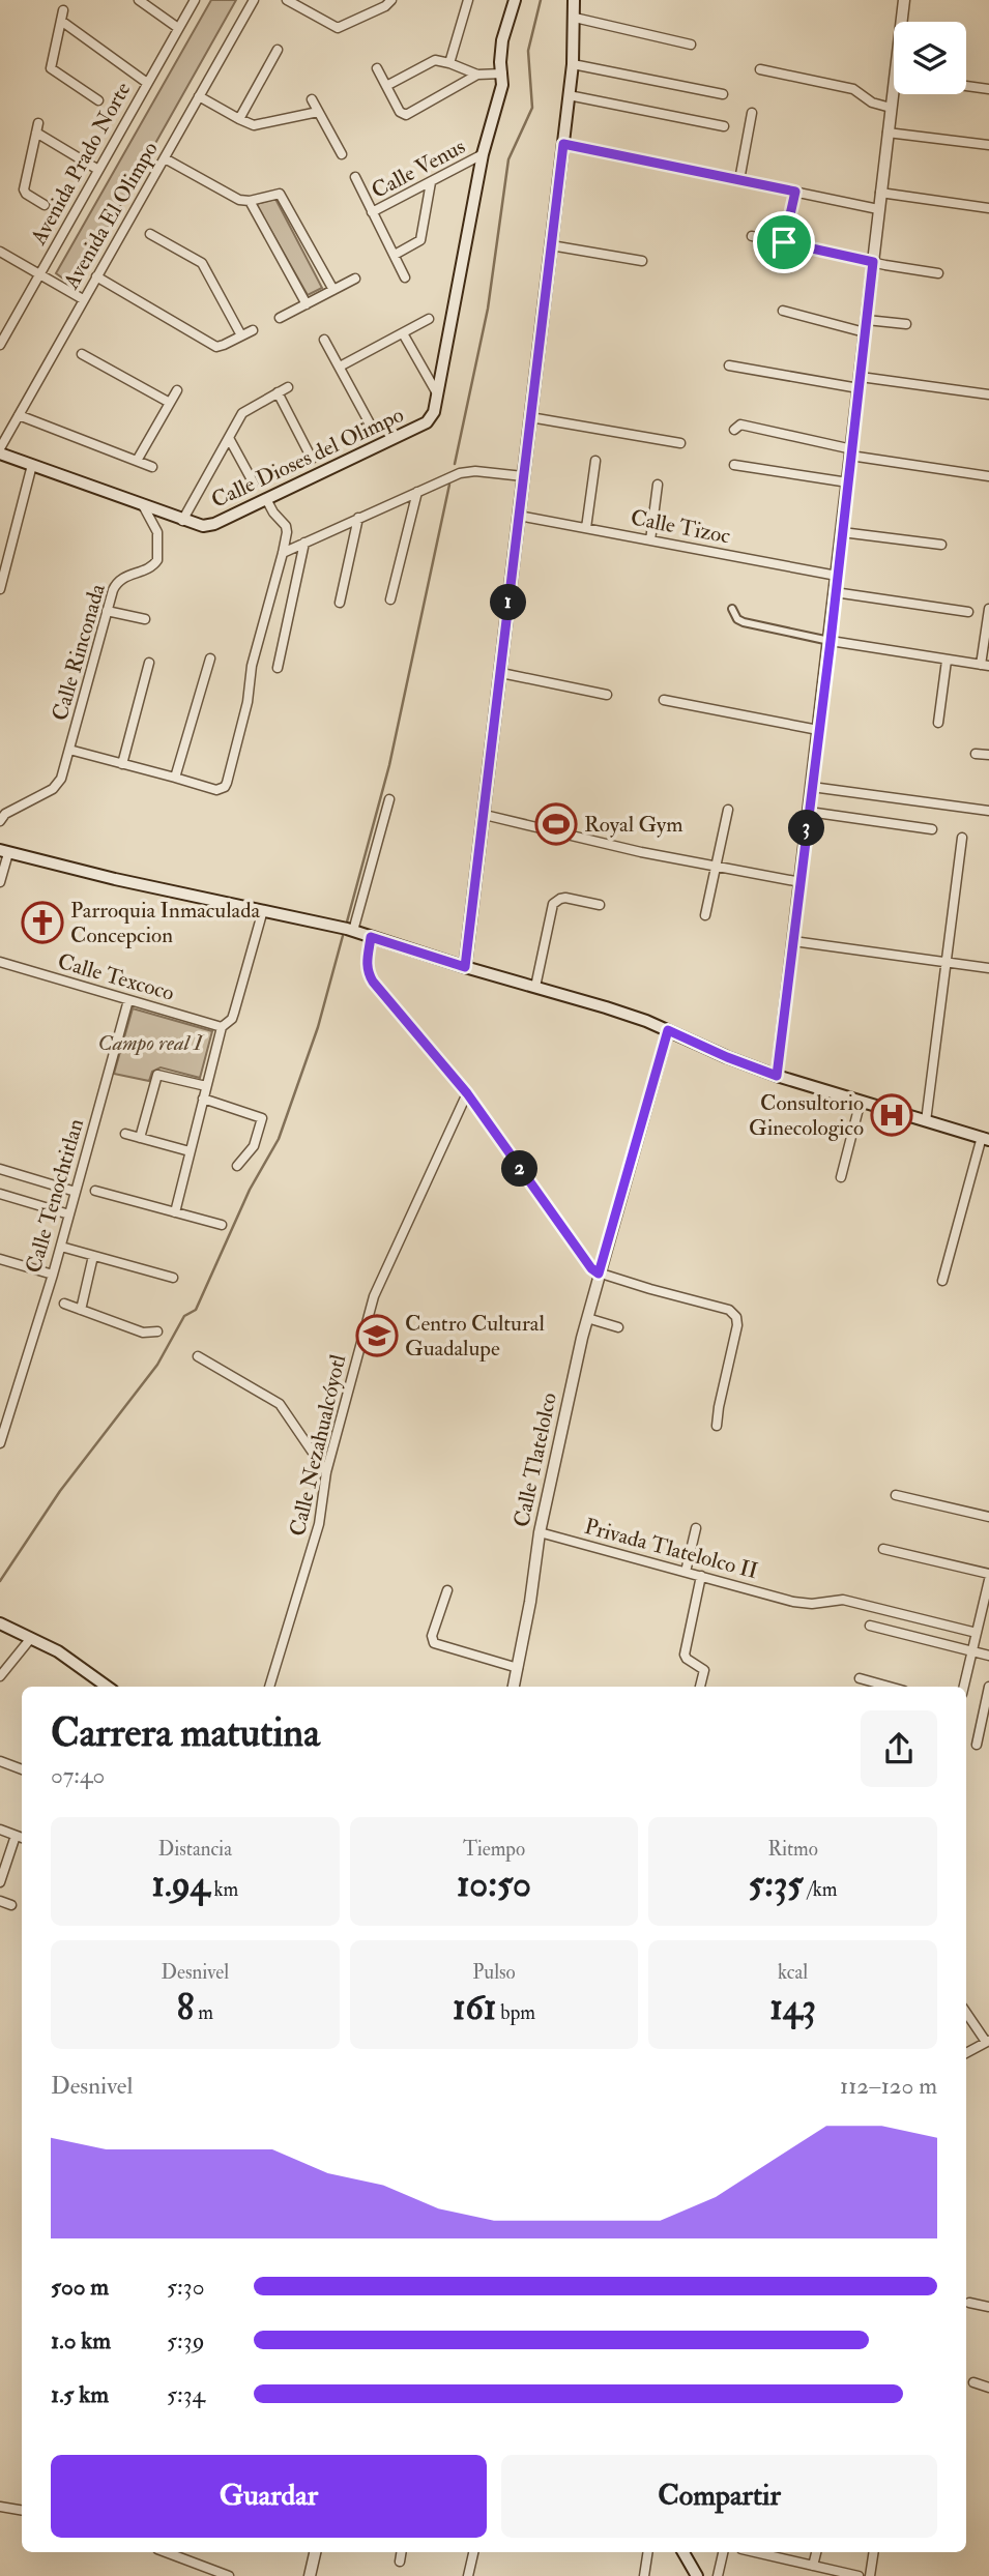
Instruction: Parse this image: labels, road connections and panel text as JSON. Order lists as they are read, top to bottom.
{
  "streets": {
    "main road": ["Calle Dioses del Olimpo"],
    "street": [
      "Avenida Prado Norte",
      "Calle Venus",
      "Avenida El Olimpo",
      "Calle Tizoc",
      "Calle Rinconada",
      "Calle Texcoco",
      "Calle Tenochtitlan",
      "Calle Nezahualcóyotl",
      "Calle Tlatelolco",
      "Privada Tlatelolco II"
    ]
  },
  "crossings": [
    ["Calle Venus", "Calle Dioses del Olimpo"],
    ["Avenida El Olimpo", "Calle Dioses del Olimpo"],
    ["Calle Dioses del Olimpo", "Calle Rinconada"],
    ["Calle Texcoco", "Calle Tenochtitlan"],
    ["Calle Tlatelolco", "Privada Tlatelolco II"]
  ],
  "parks": ["Campo real I"],
  "places": {
    "sports": ["Royal Gym"],
    "church": ["Parroquia Inmaculada Concepcion"],
    "hospital": ["Consultorio Ginecologico"],
    "school or university": ["Centro Cultural Guadalupe"]
  },
  "page": {
    "pins": ["1", "3", "2"],
    "heading": ["Carrera matutina", "07:40"],
    "stats": [
      ["Distancia", "1.94 km"],
      ["Tiempo", "10:50"],
      ["Ritmo", "5:35 /km"],
      ["Desnivel", "8 m"],
      ["Pulso", "161 bpm"],
      ["kcal", "143"]
    ],
    "chart": ["Desnivel", "112–120 m"],
    "list": [
      {
        "name": "500 m",
        "note": "5:30"
      },
      {
        "name": "1.0 km",
        "note": "5:39"
      },
      {
        "name": "1.5 km",
        "note": "5:34"
      }
    ],
    "buttons": ["Guardar", "Compartir"]
  }
}
